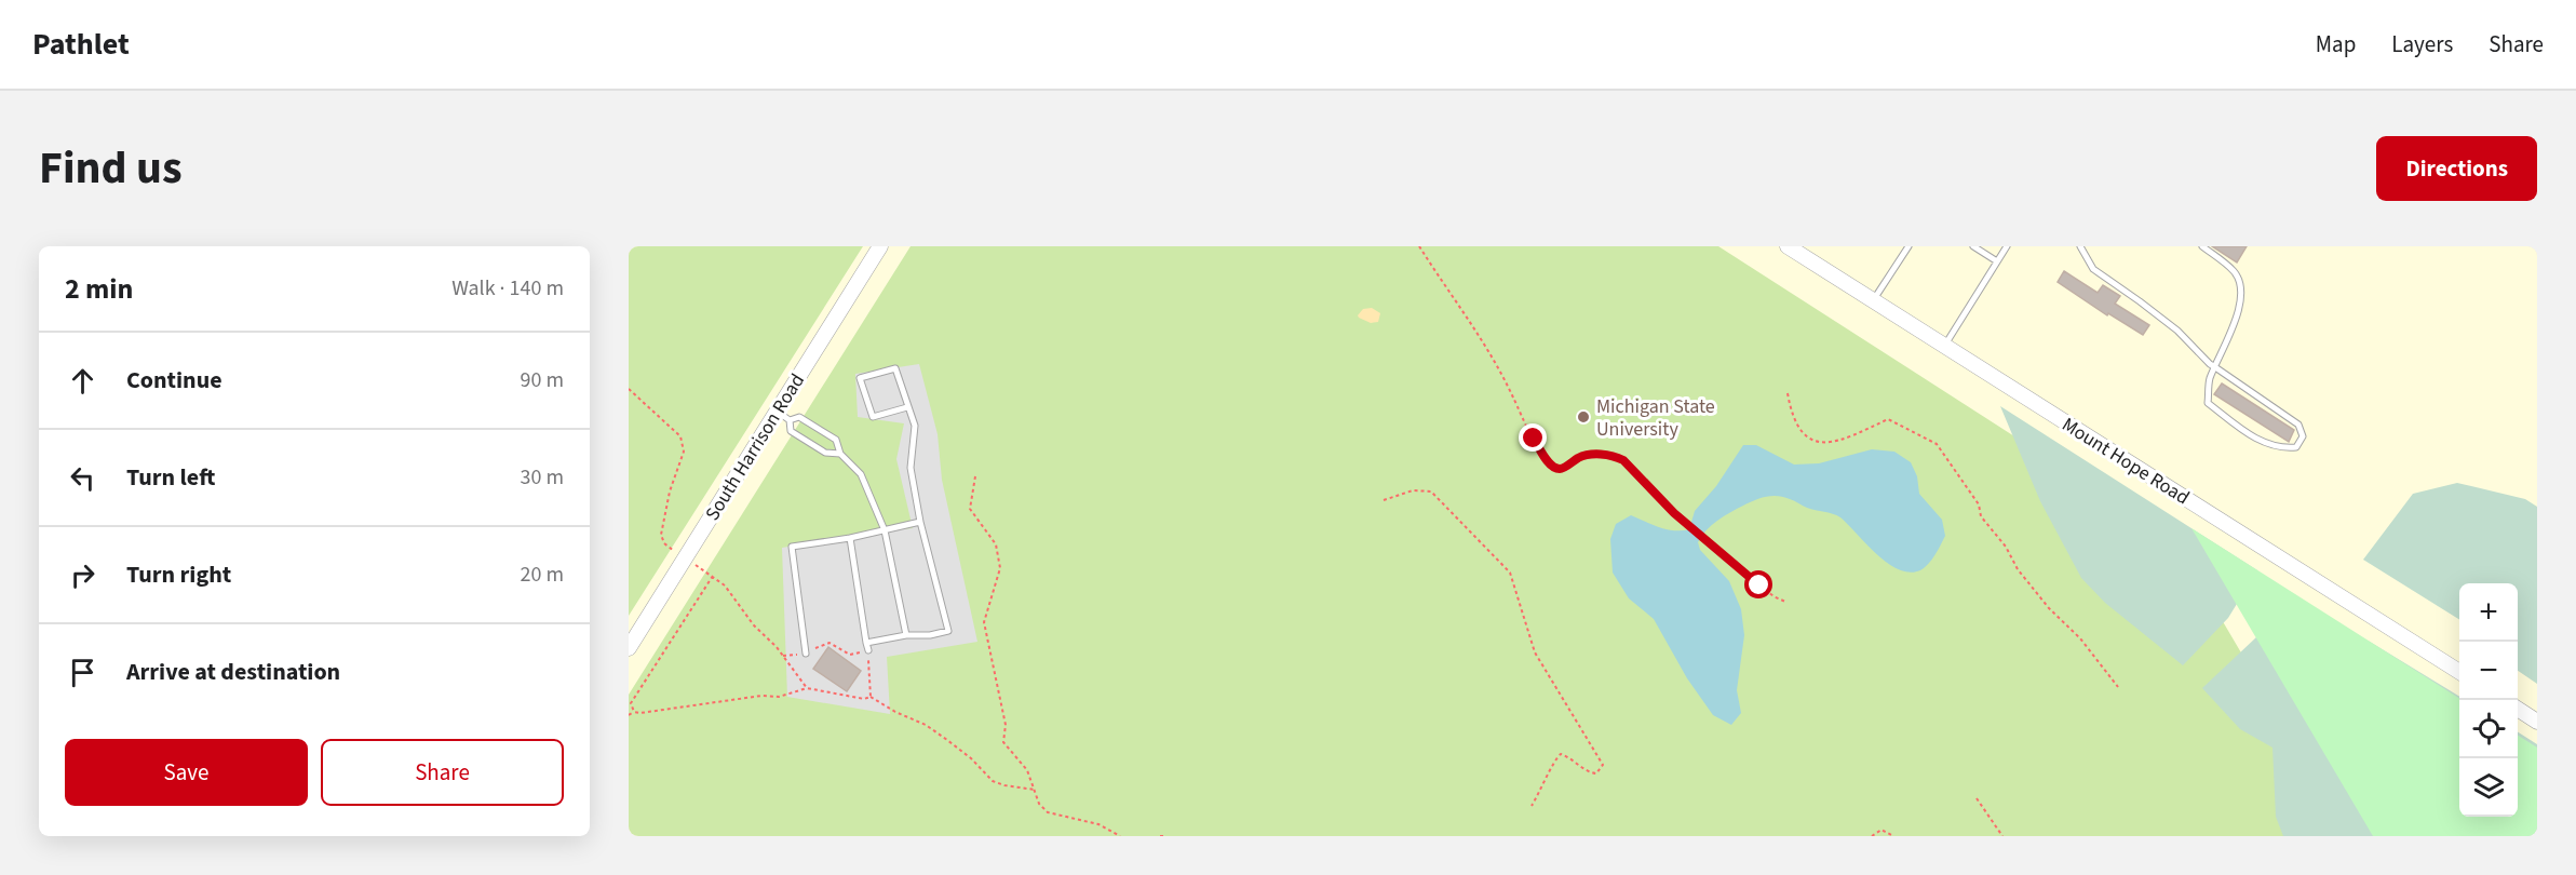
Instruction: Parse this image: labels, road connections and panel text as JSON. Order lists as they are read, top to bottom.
{
  "streets": {
    "street": ["South Harrison Road", "Mount Hope Road"]
  },
  "places": ["Michigan State University"],
  "page": {
    "header": "Pathlet",
    "nav": ["Map", "Layers", "Share"],
    "title": "Find us",
    "buttons": [
      "Directions",
      ["Save", "Share"]
    ],
    "heading": ["2 min", "Walk · 140 m"],
    "list": [
      ["Continue", "90 m"],
      ["Turn left", "30 m"],
      ["Turn right", "20 m"],
      "Arrive at destination"
    ],
    "map_buttons": ["+", "−"]
  }
}
